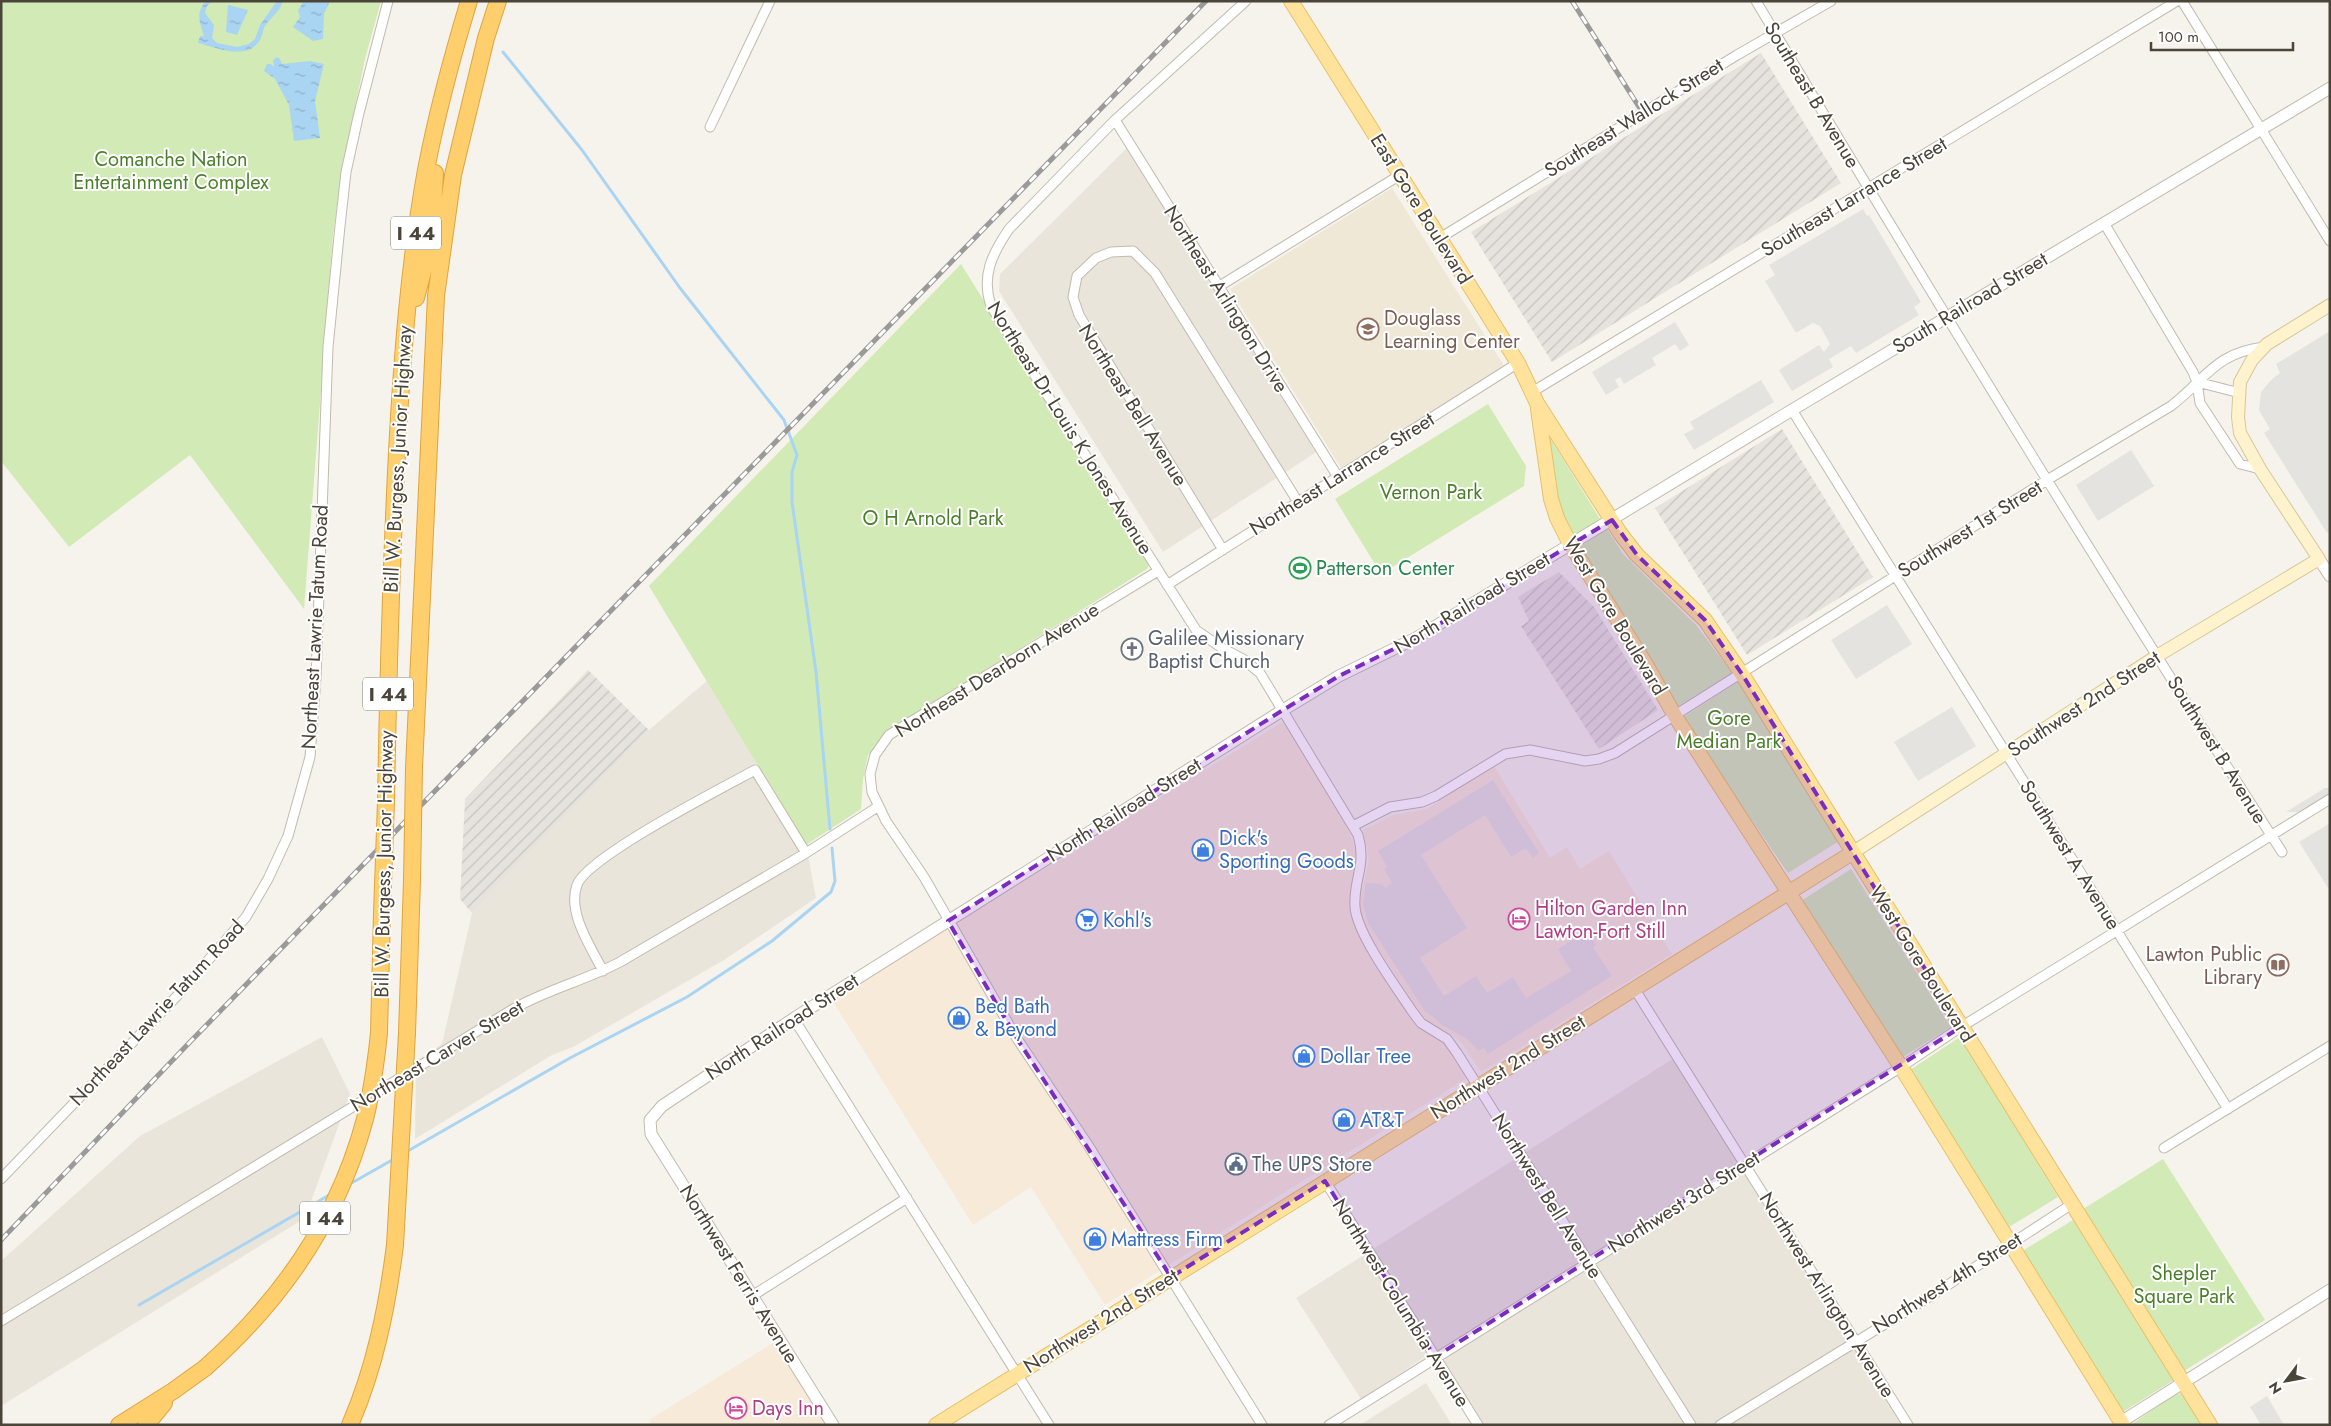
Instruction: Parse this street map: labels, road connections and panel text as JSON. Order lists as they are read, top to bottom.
{
  "streets": {
    "highway": ["I 44", "Bill W. Burgess, Junior Highway"],
    "main road": [
      "East Gore Boulevard",
      "West Gore Boulevard",
      "Southwest 2nd Street",
      "Northwest 2nd Street"
    ],
    "street": [
      "Southeast B Avenue",
      "Southeast Wallock Street",
      "Southeast Larrance Street",
      "Northeast Arlington Drive",
      "South Railroad Street",
      "Northeast Bell Avenue",
      "Northeast Dr Louis K Jones Avenue",
      "Northeast Larrance Street",
      "Southwest 1st Street",
      "North Railroad Street",
      "Northeast Lawrie Tatum Road",
      "Northeast Dearborn Avenue",
      "Southwest B Avenue",
      "Southwest A Avenue",
      "Northeast Carver Street",
      "Northwest Bell Avenue",
      "Northwest 3rd Street",
      "Northwest Ferris Avenue",
      "Northwest 4th Street",
      "Northwest Arlington Avenue",
      "Northwest Columbia Avenue"
    ]
  },
  "crossings": [
    ["Southeast B Avenue", "Southeast Wallock Street"],
    ["Southeast B Avenue", "Southeast Larrance Street"],
    ["Southeast B Avenue", "South Railroad Street"],
    ["Southeast B Avenue", "Southwest B Avenue"],
    ["Southeast Wallock Street", "East Gore Boulevard"],
    ["Southeast Larrance Street", "East Gore Boulevard"],
    ["Southeast Larrance Street", "West Gore Boulevard"],
    ["East Gore Boulevard", "South Railroad Street"],
    ["East Gore Boulevard", "Northeast Larrance Street"],
    ["East Gore Boulevard", "North Railroad Street"],
    ["East Gore Boulevard", "West Gore Boulevard"],
    ["Northeast Arlington Drive", "Northeast Dr Louis K Jones Avenue"],
    ["Northeast Arlington Drive", "Northeast Larrance Street"],
    ["South Railroad Street", "North Railroad Street"],
    ["South Railroad Street", "West Gore Boulevard"],
    ["South Railroad Street", "Southwest B Avenue"],
    ["South Railroad Street", "Southwest A Avenue"],
    ["Northeast Bell Avenue", "Northeast Larrance Street"],
    ["Northeast Dr Louis K Jones Avenue", "Northeast Dearborn Avenue"],
    ["Southwest 1st Street", "West Gore Boulevard"],
    ["Southwest 1st Street", "Southwest B Avenue"],
    ["Southwest 1st Street", "Southwest A Avenue"],
    ["Southwest 1st Street", "Northwest Bell Avenue"],
    ["North Railroad Street", "West Gore Boulevard"],
    ["North Railroad Street", "Northeast Dearborn Avenue"],
    ["North Railroad Street", "Northwest Bell Avenue"],
    ["North Railroad Street", "Northwest Ferris Avenue"],
    ["West Gore Boulevard", "Southwest 2nd Street"],
    ["West Gore Boulevard", "Northwest 2nd Street"],
    ["West Gore Boulevard", "Northwest 3rd Street"],
    ["West Gore Boulevard", "Northwest 4th Street"],
    ["Northeast Dearborn Avenue", "Northeast Carver Street"],
    ["Northeast Dearborn Avenue", "Northwest 2nd Street"],
    ["Southwest 2nd Street", "Southwest B Avenue"],
    ["Southwest 2nd Street", "Southwest A Avenue"],
    ["Southwest 2nd Street", "Northwest 2nd Street"],
    ["Southwest B Avenue", "Northwest 3rd Street"],
    ["Southwest A Avenue", "Northwest 3rd Street"],
    ["Northwest 2nd Street", "Northwest Bell Avenue"],
    ["Northwest 2nd Street", "Northwest Arlington Avenue"],
    ["Northwest 2nd Street", "Northwest Columbia Avenue"],
    ["Northwest Bell Avenue", "Northwest 3rd Street"],
    ["Northwest 3rd Street", "Northwest Arlington Avenue"],
    ["Northwest 3rd Street", "Northwest Columbia Avenue"],
    ["Northwest 4th Street", "Northwest Arlington Avenue"]
  ],
  "parks": [
    "Comanche Nation Entertainment Complex",
    "Vernon Park",
    "O H Arnold Park",
    "Gore Median Park",
    "Shepler Square Park"
  ],
  "places": {
    "school or university": ["Douglass Learning Center"],
    "sports": ["Patterson Center"],
    "church": ["Galilee Missionary Baptist Church"],
    "shop": [
      "Dick's Sporting Goods",
      "Bed Bath & Beyond",
      "Dollar Tree",
      "AT&T",
      "Mattress Firm"
    ],
    "hotel": ["Hilton Garden Inn Lawton-Fort Still", "Days Inn"],
    "supermarket": ["Kohl's"],
    "library": ["Lawton Public Library"],
    "public building": ["The UPS Store"]
  },
  "scale_bar": "100 m",
  "north": "bottom left"
}
